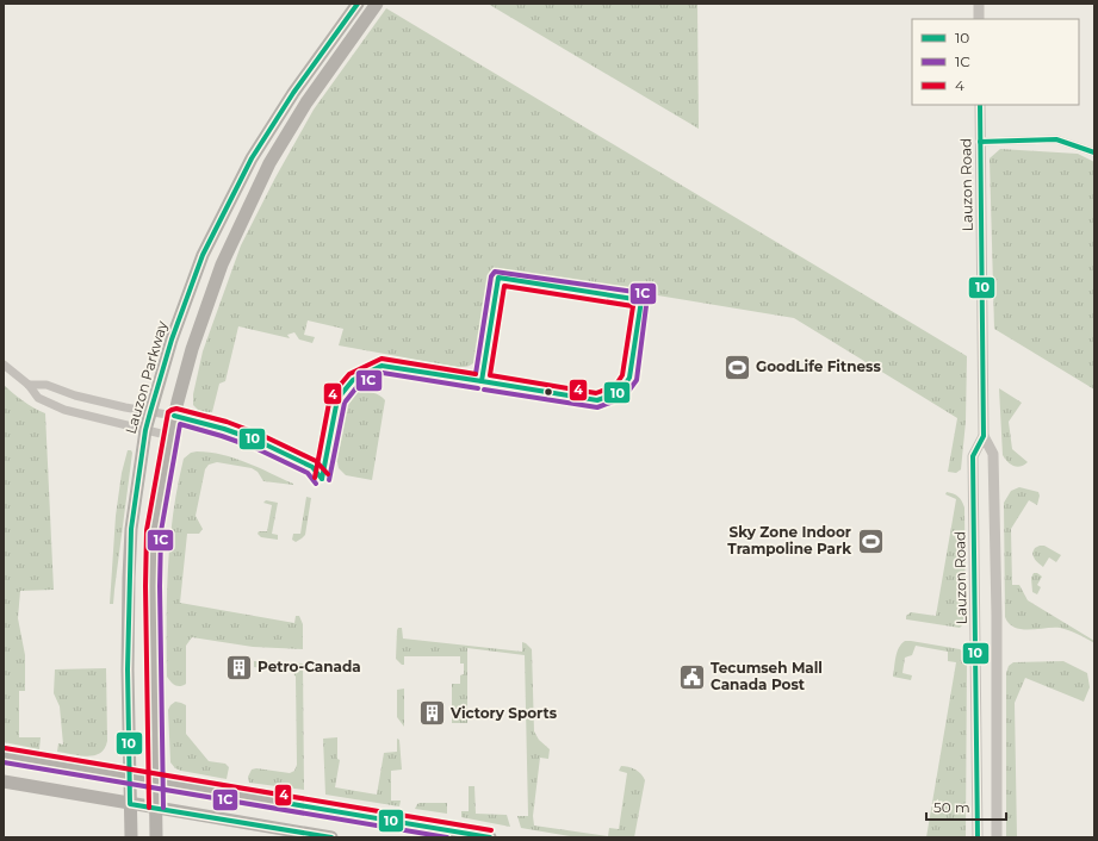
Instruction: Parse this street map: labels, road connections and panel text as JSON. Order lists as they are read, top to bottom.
{
  "streets": {
    "main road": ["Lauzon Parkway"],
    "street": ["Lauzon Road"]
  },
  "places": {
    "sports": ["GoodLife Fitness", "Sky Zone Indoor Trampoline Park"],
    "building": ["Petro-Canada", "Victory Sports"],
    "public building": ["Tecumseh Mall Canada Post"]
  },
  "lines": ["transit line 10", "transit line 1C", "transit line 4"],
  "legend": ["10", "1C", "4"],
  "scale_bar": "50 m"
}
